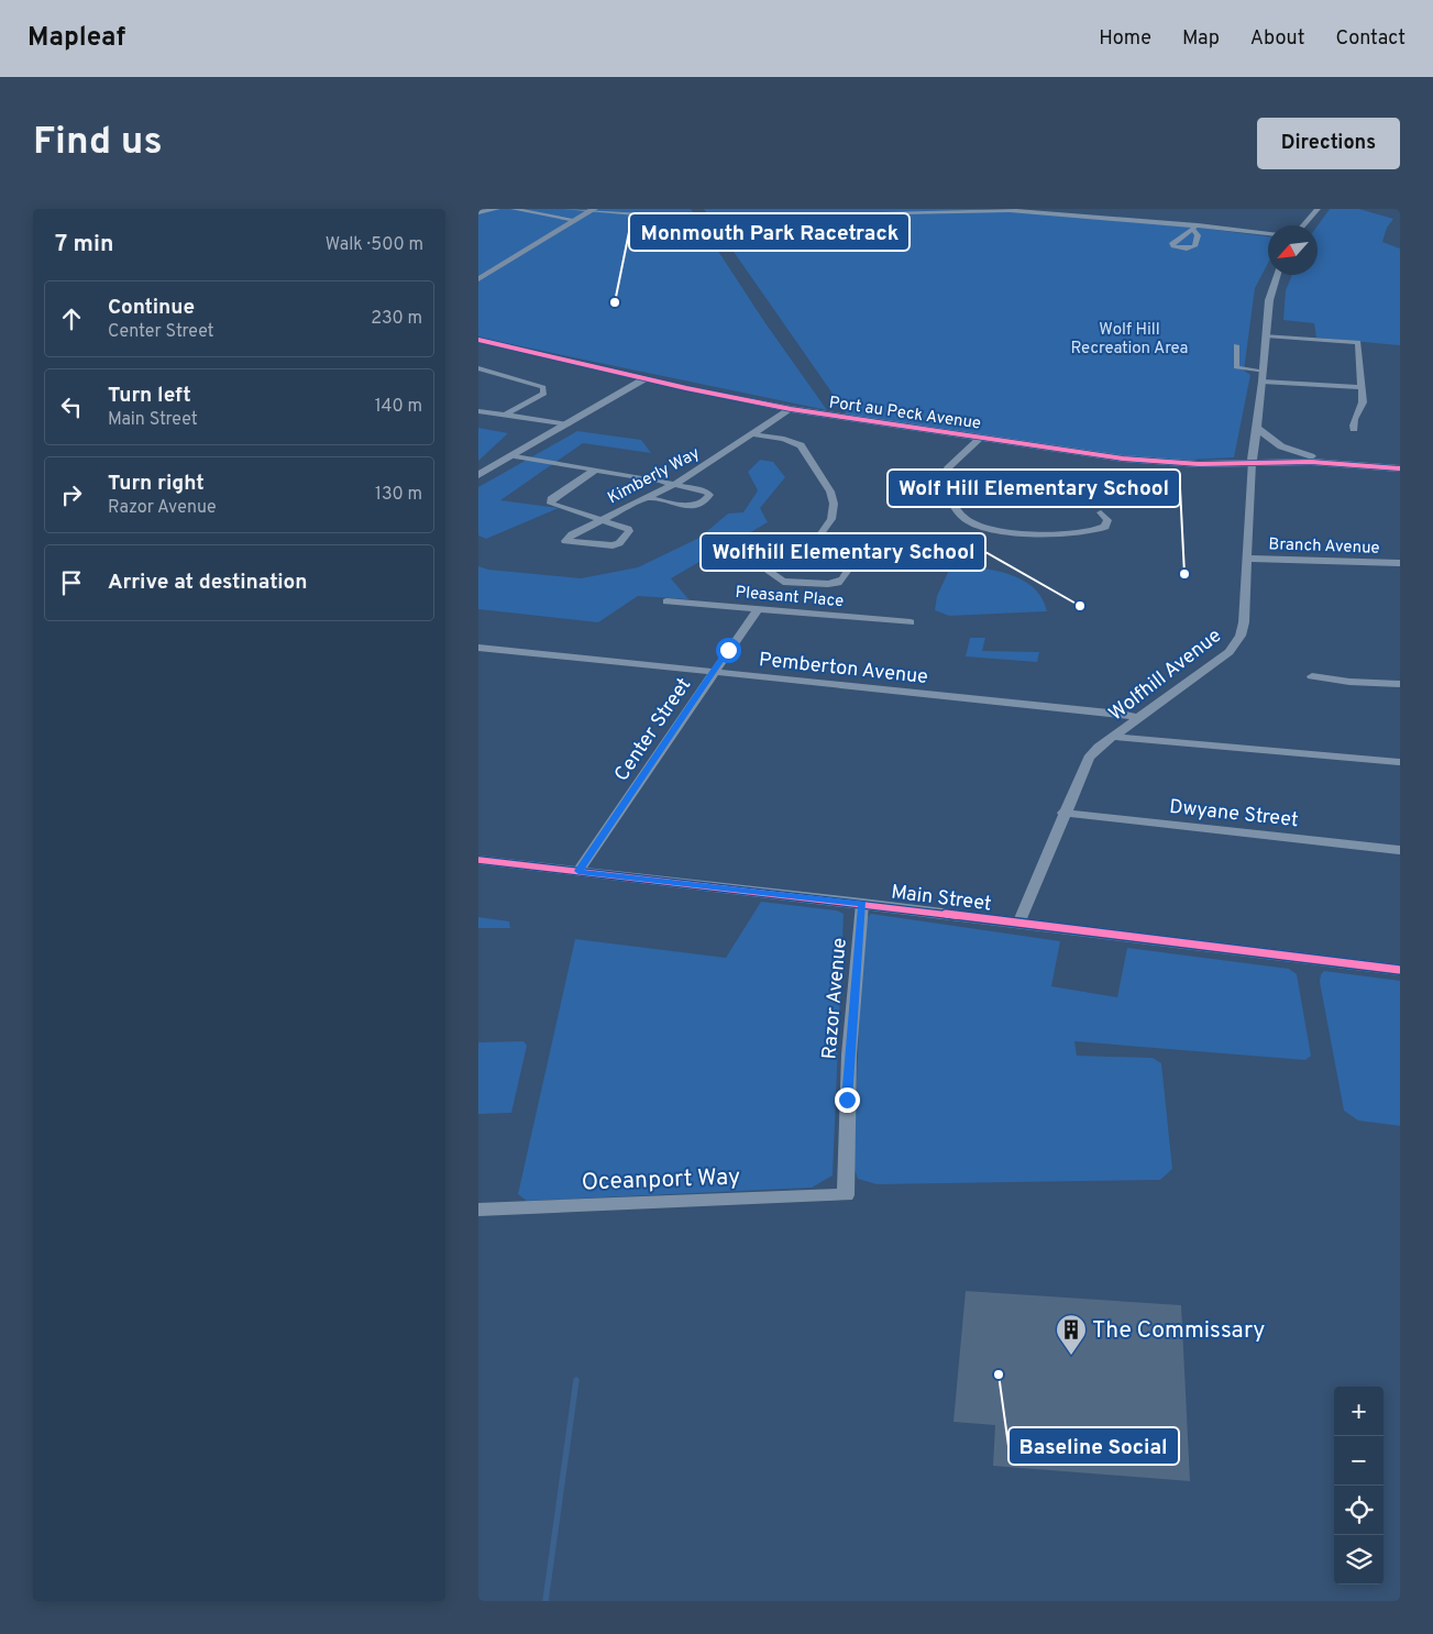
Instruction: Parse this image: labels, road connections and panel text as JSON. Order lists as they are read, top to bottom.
{
  "streets": {
    "street": [
      "Port au Peck Avenue",
      "Kimberly Way",
      "Branch Avenue",
      "Pleasant Place",
      "Pemberton Avenue",
      "Wolfhill Avenue",
      "Center Street",
      "Dwyane Street",
      "Main Street",
      "Razor Avenue",
      "Oceanport Way"
    ]
  },
  "crossings": [
    ["Port au Peck Avenue", "Kimberly Way"],
    ["Port au Peck Avenue", "Wolfhill Avenue"],
    ["Branch Avenue", "Wolfhill Avenue"],
    ["Pleasant Place", "Center Street"],
    ["Pemberton Avenue", "Wolfhill Avenue"],
    ["Pemberton Avenue", "Center Street"],
    ["Wolfhill Avenue", "Dwyane Street"],
    ["Wolfhill Avenue", "Main Street"],
    ["Center Street", "Main Street"],
    ["Main Street", "Razor Avenue"],
    ["Razor Avenue", "Oceanport Way"]
  ],
  "parks": ["Wolf Hill Recreation Area"],
  "places": {
    "other": [
      "Monmouth Park Racetrack",
      "Wolf Hill Elementary School",
      "Wolfhill Elementary School",
      "Baseline Social"
    ],
    "building": ["The Commissary"]
  },
  "north": "bottom left",
  "page": {
    "header": "Mapleaf",
    "nav": [
      "Home",
      "Map",
      "About",
      "Contact"
    ],
    "buttons": "Directions",
    "title": "Find us",
    "heading": ["7 min", "Walk · 500 m"],
    "list": [
      ["Continue", "Center Street", "230 m"],
      ["Turn left", "Main Street", "140 m"],
      ["Turn right", "Razor Avenue", "130 m"],
      "Arrive at destination"
    ],
    "map_buttons": ["+", "−"]
  }
}
